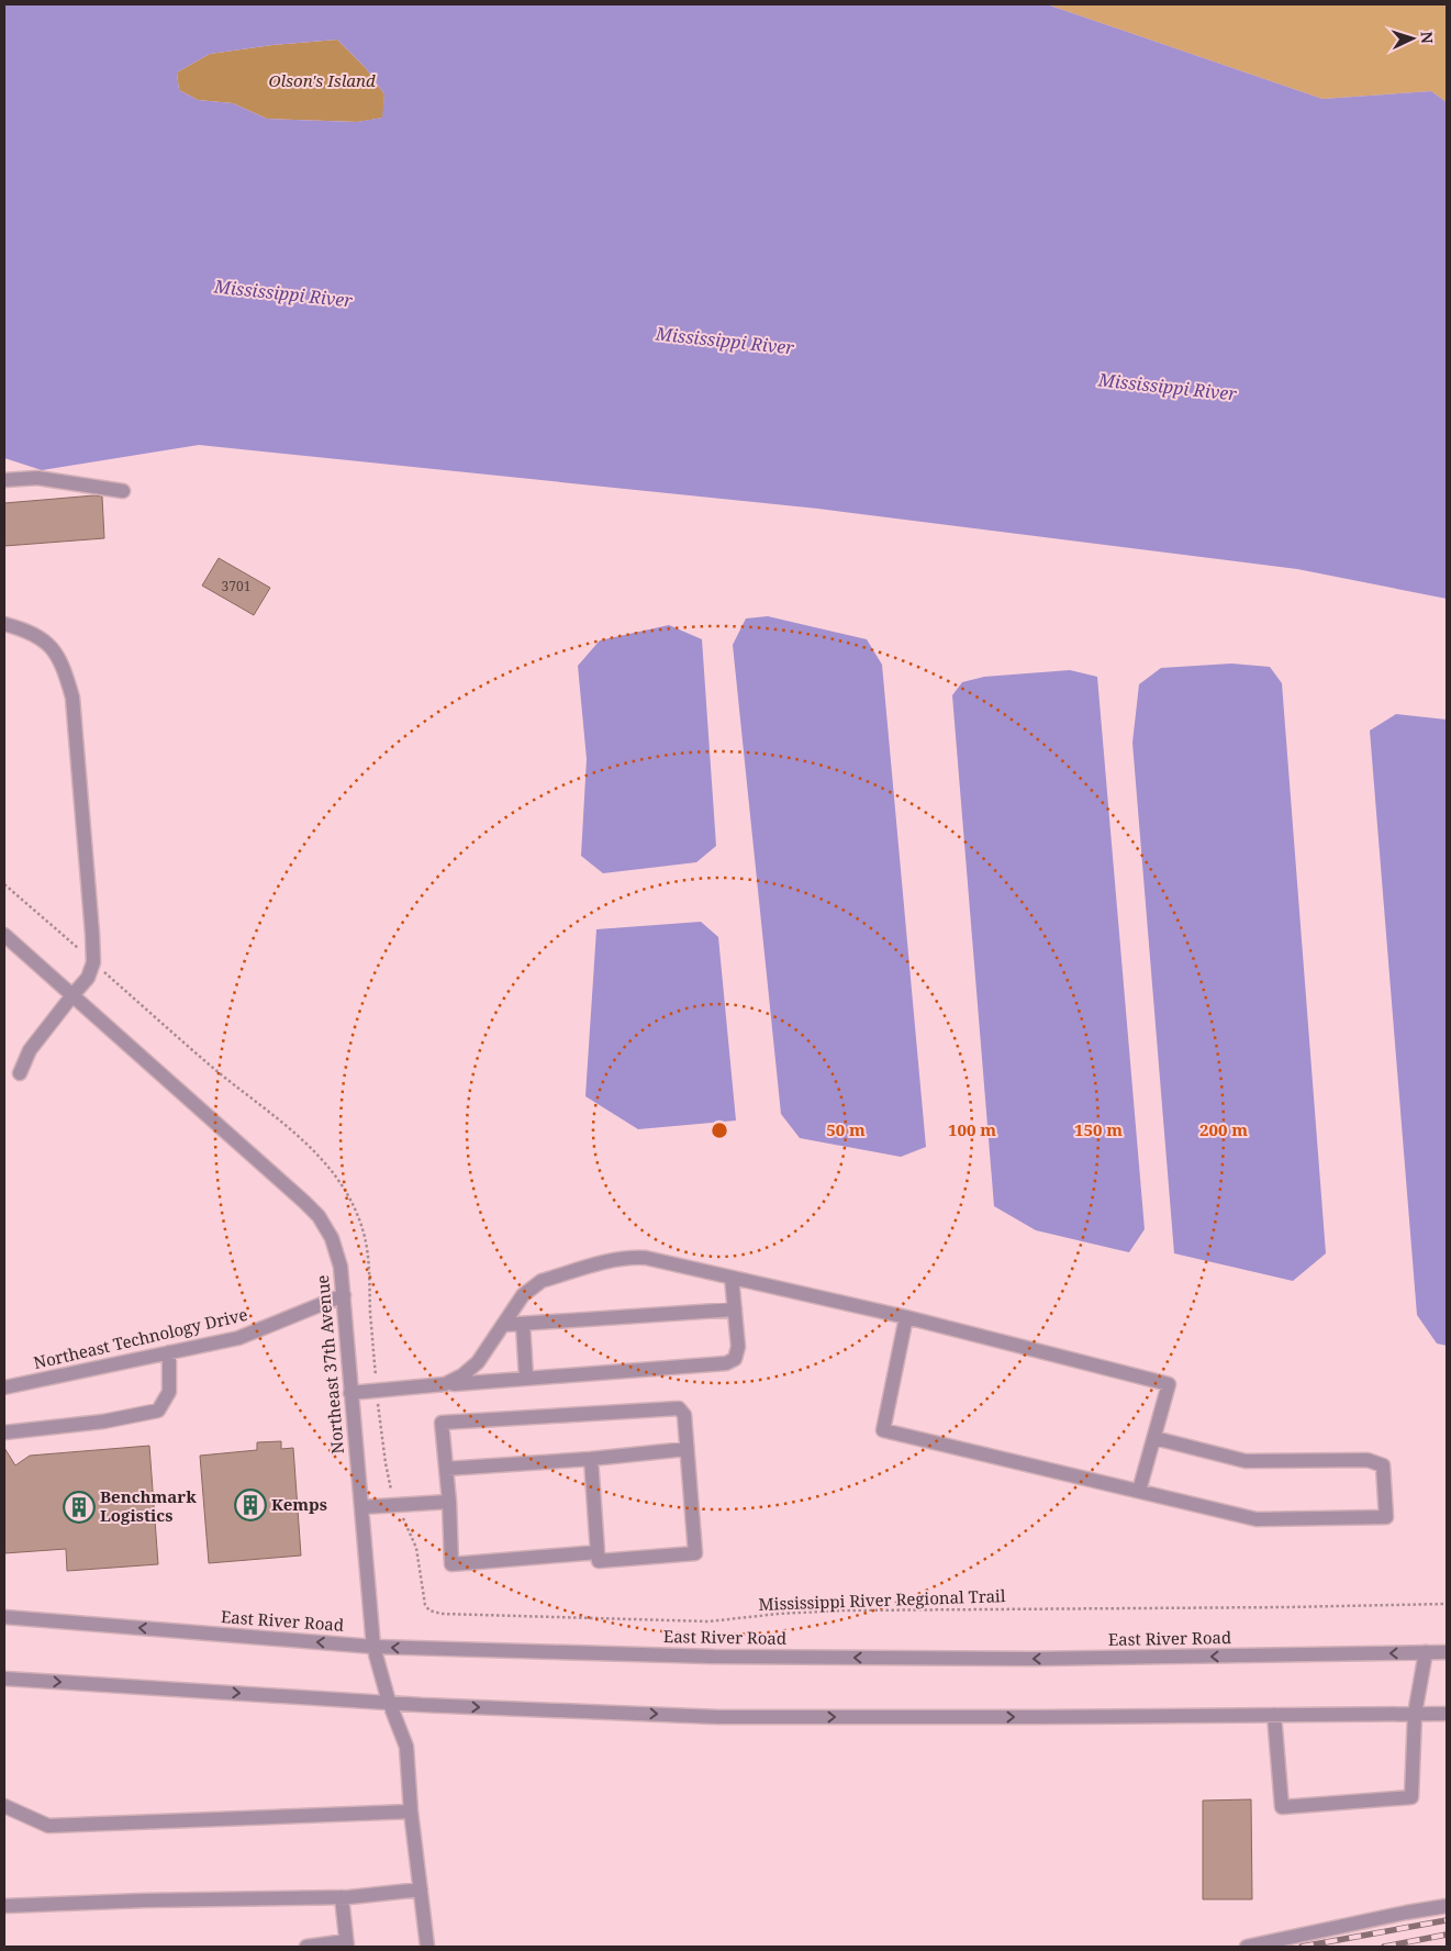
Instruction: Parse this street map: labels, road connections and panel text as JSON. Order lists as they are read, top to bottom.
{
  "streets": {
    "street": ["Northeast Technology Drive", "Northeast 37th Avenue", "East River Road"],
    "path": ["Mississippi River Regional Trail"]
  },
  "crossings": [
    ["Northeast Technology Drive", "Northeast 37th Avenue"],
    ["Northeast 37th Avenue", "East River Road"]
  ],
  "water": ["Mississippi River"],
  "parks": ["Olson's Island"],
  "places": {
    "building": ["Kemps", "Benchmark Logistics"]
  },
  "house_numbers": ["3701"],
  "north": "right",
  "rings": [
    "50 m",
    "100 m",
    "150 m",
    "200 m"
  ]
}
